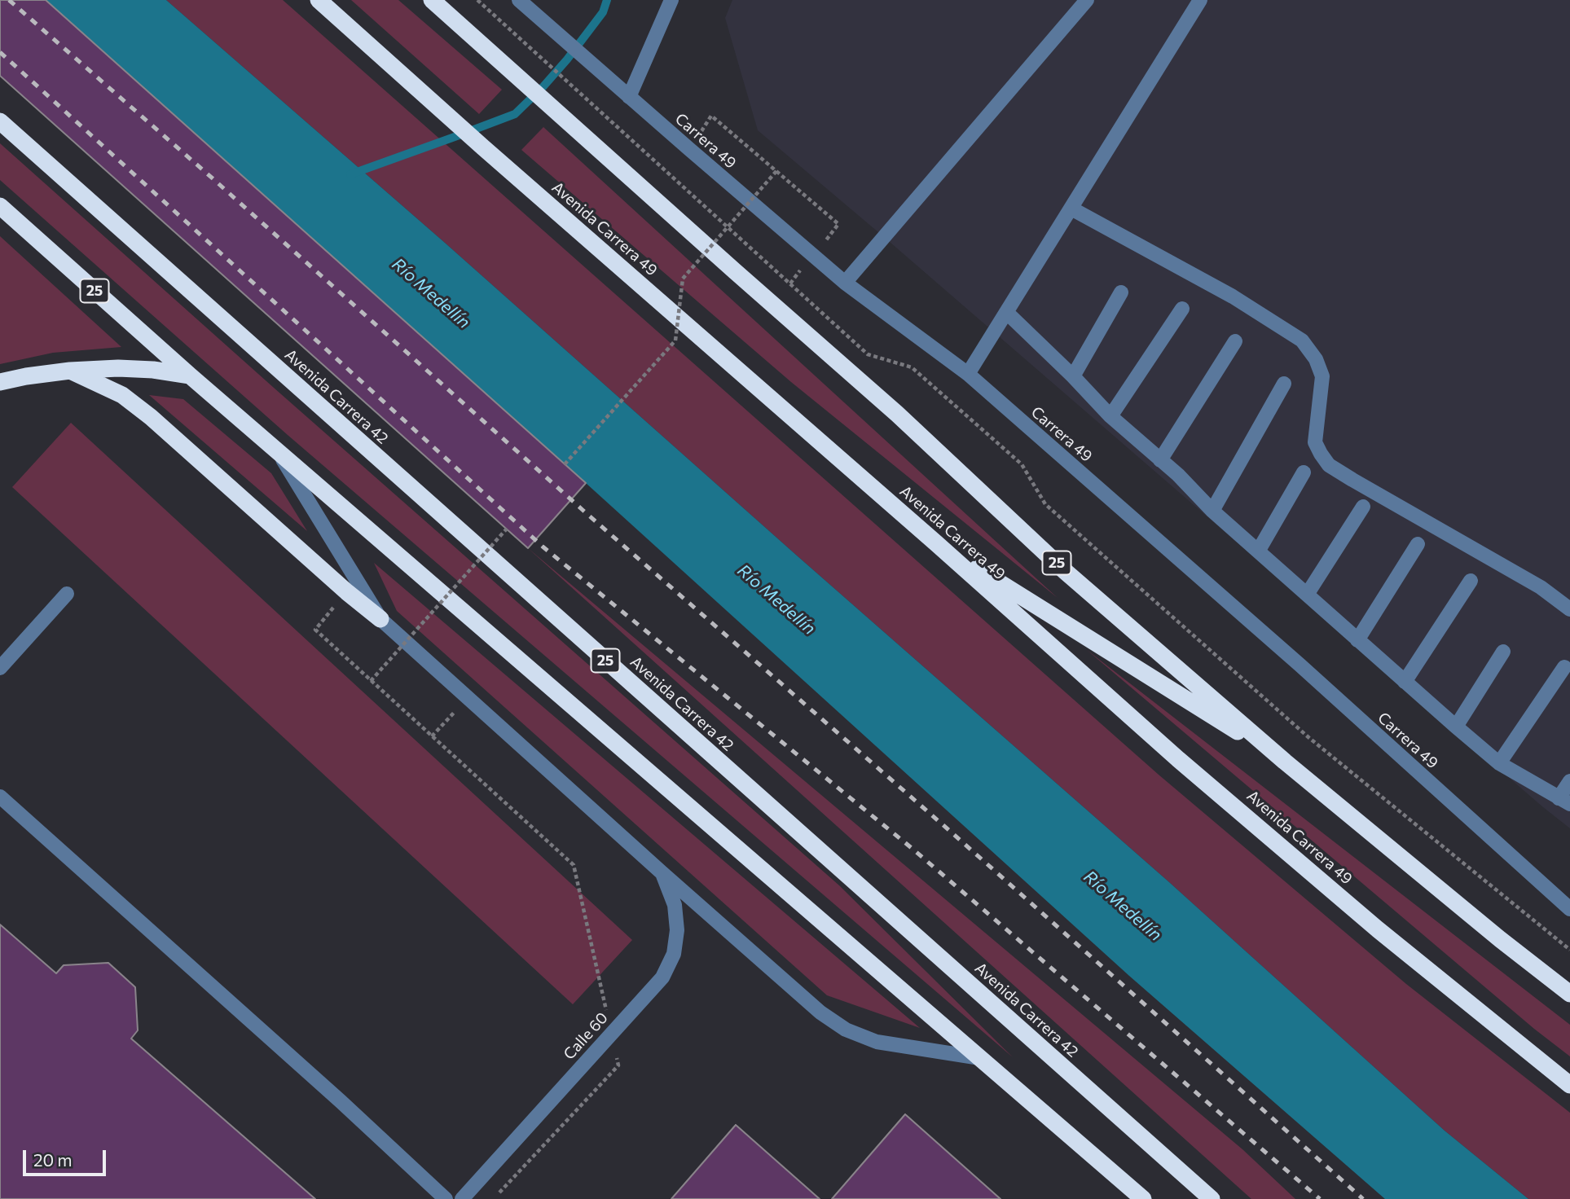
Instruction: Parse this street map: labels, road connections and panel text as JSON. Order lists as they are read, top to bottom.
{
  "streets": {
    "highway": ["Avenida Carrera 49", "25", "Avenida Carrera 42"],
    "street": ["Carrera 49", "Calle 60"]
  },
  "water": ["Río Medellín"],
  "scale_bar": "20 m"
}
